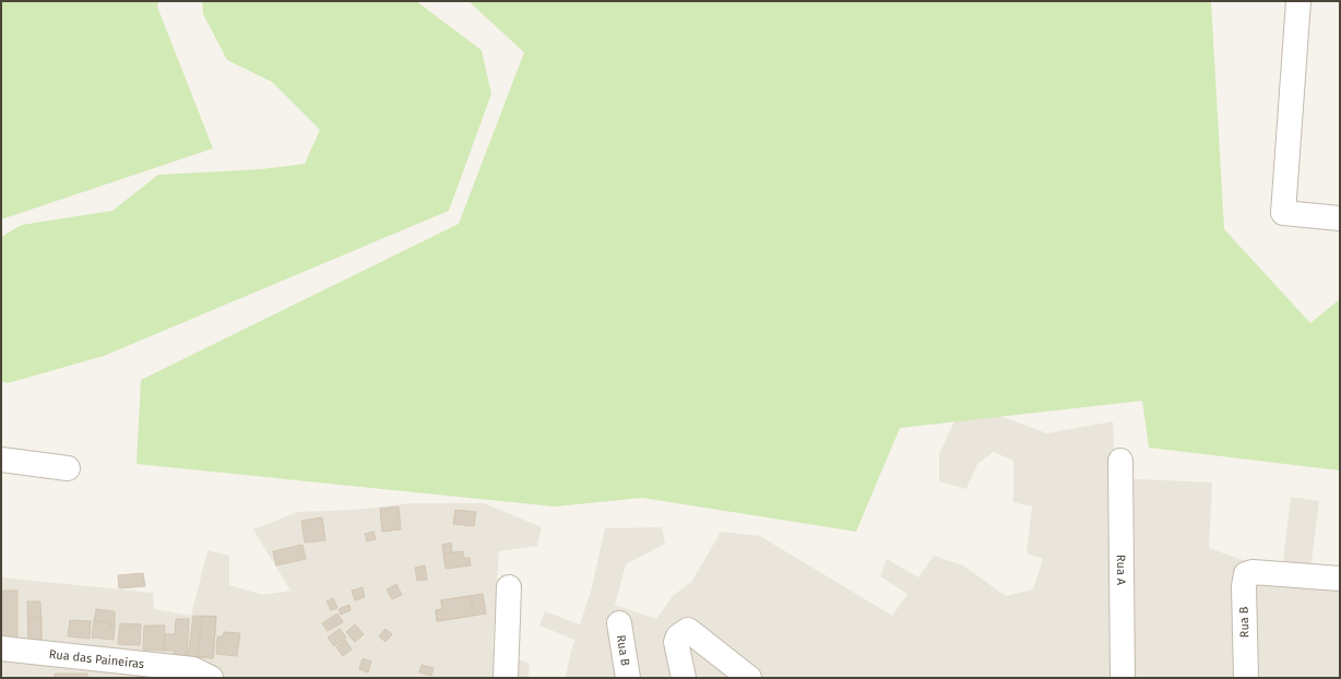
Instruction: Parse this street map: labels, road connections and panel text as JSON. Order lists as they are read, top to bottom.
{
  "streets": {
    "street": ["Rua A", "Rua B", "Rua das Paineiras"]
  }
}
